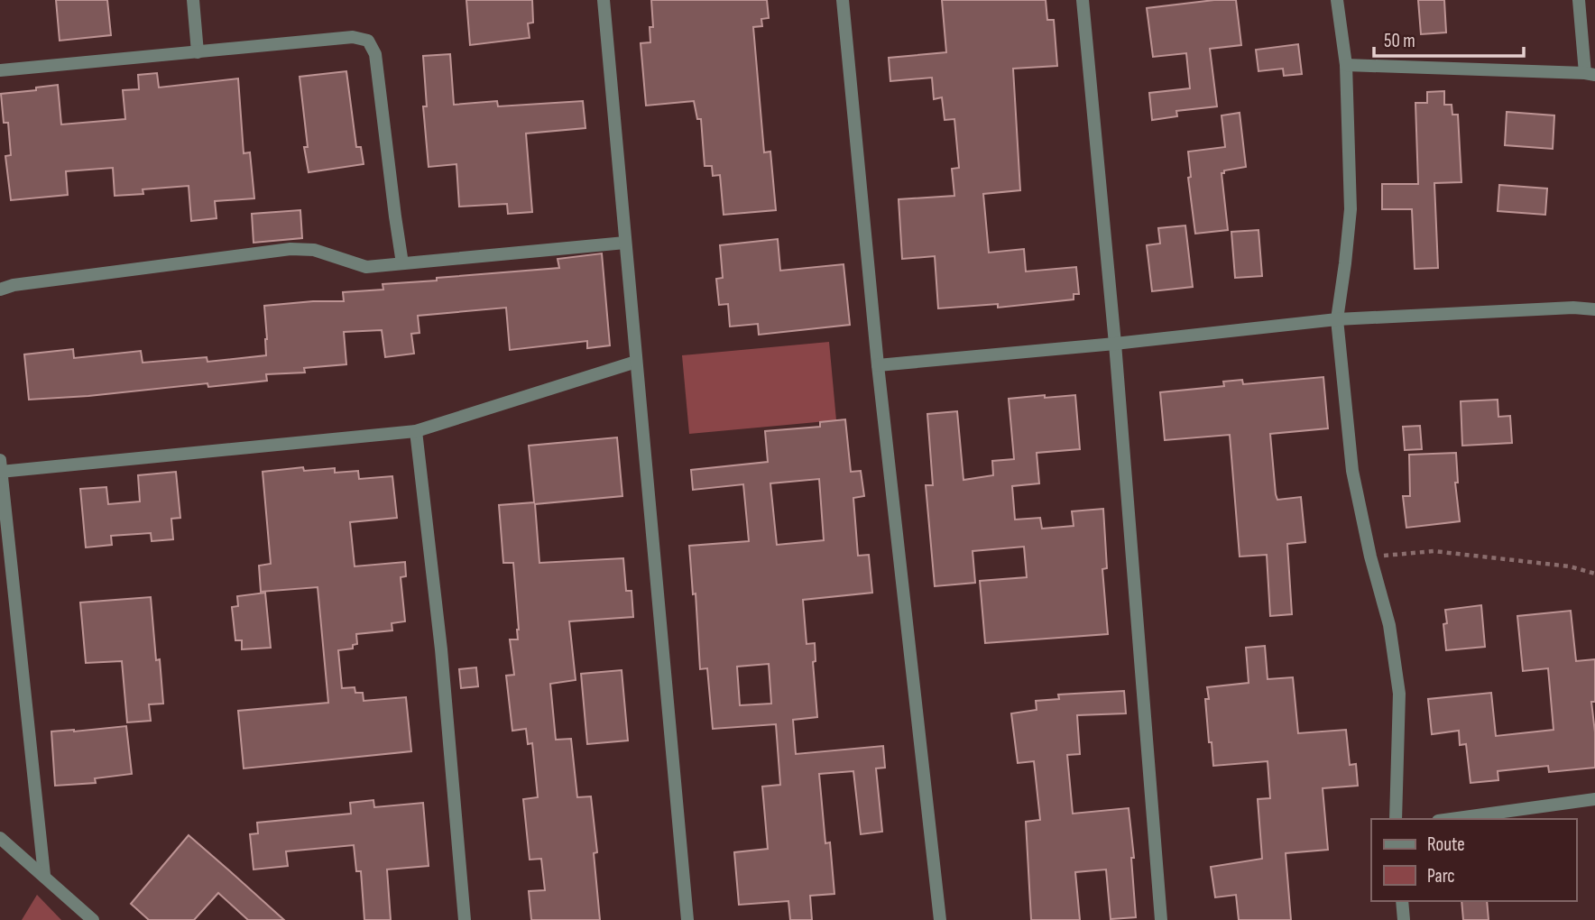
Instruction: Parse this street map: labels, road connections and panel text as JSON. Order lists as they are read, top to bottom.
{
  "legend": ["Route", "Parc"],
  "scale_bar": "50 m"
}
